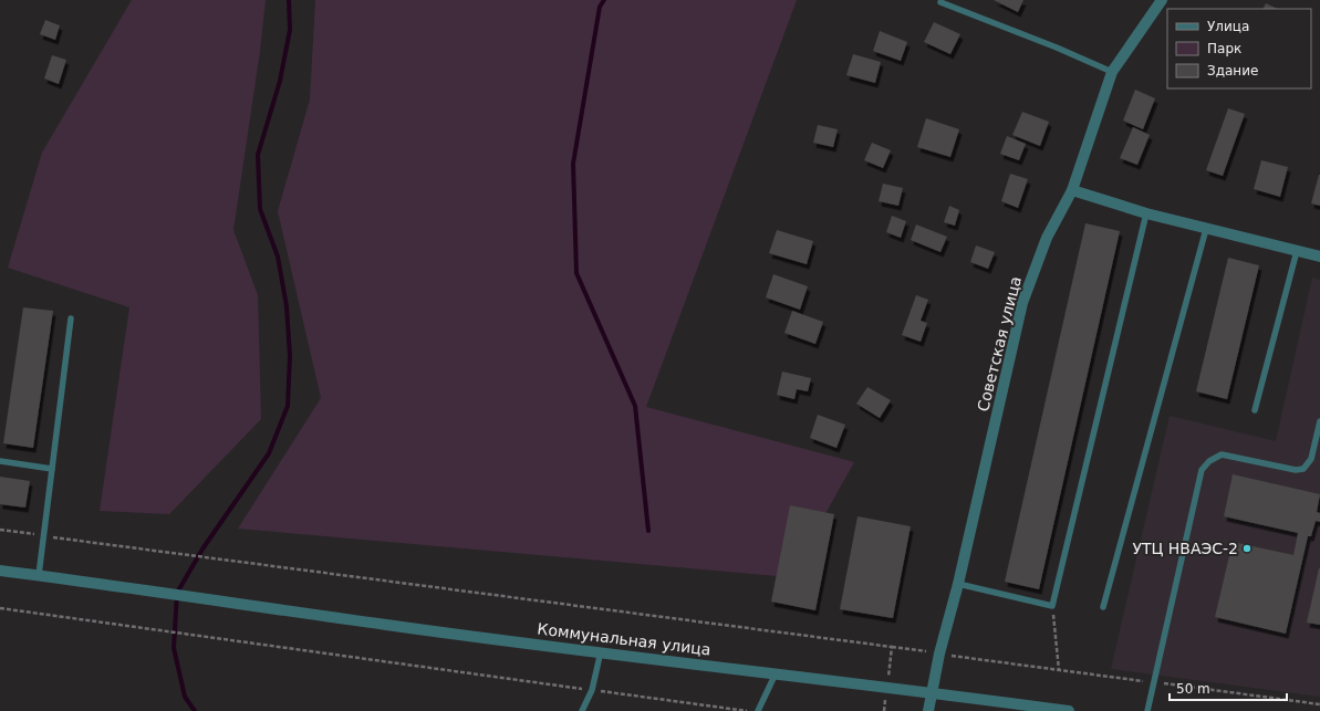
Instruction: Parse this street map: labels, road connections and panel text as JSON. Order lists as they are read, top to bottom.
{
  "streets": {
    "street": ["Советская улица", "Коммунальная улица"]
  },
  "crossings": [
    ["Советская улица", "Коммунальная улица"]
  ],
  "places": ["УТЦ НВАЭС-2"],
  "legend": ["Улица", "Парк", "Здание"],
  "scale_bar": "50 m"
}
